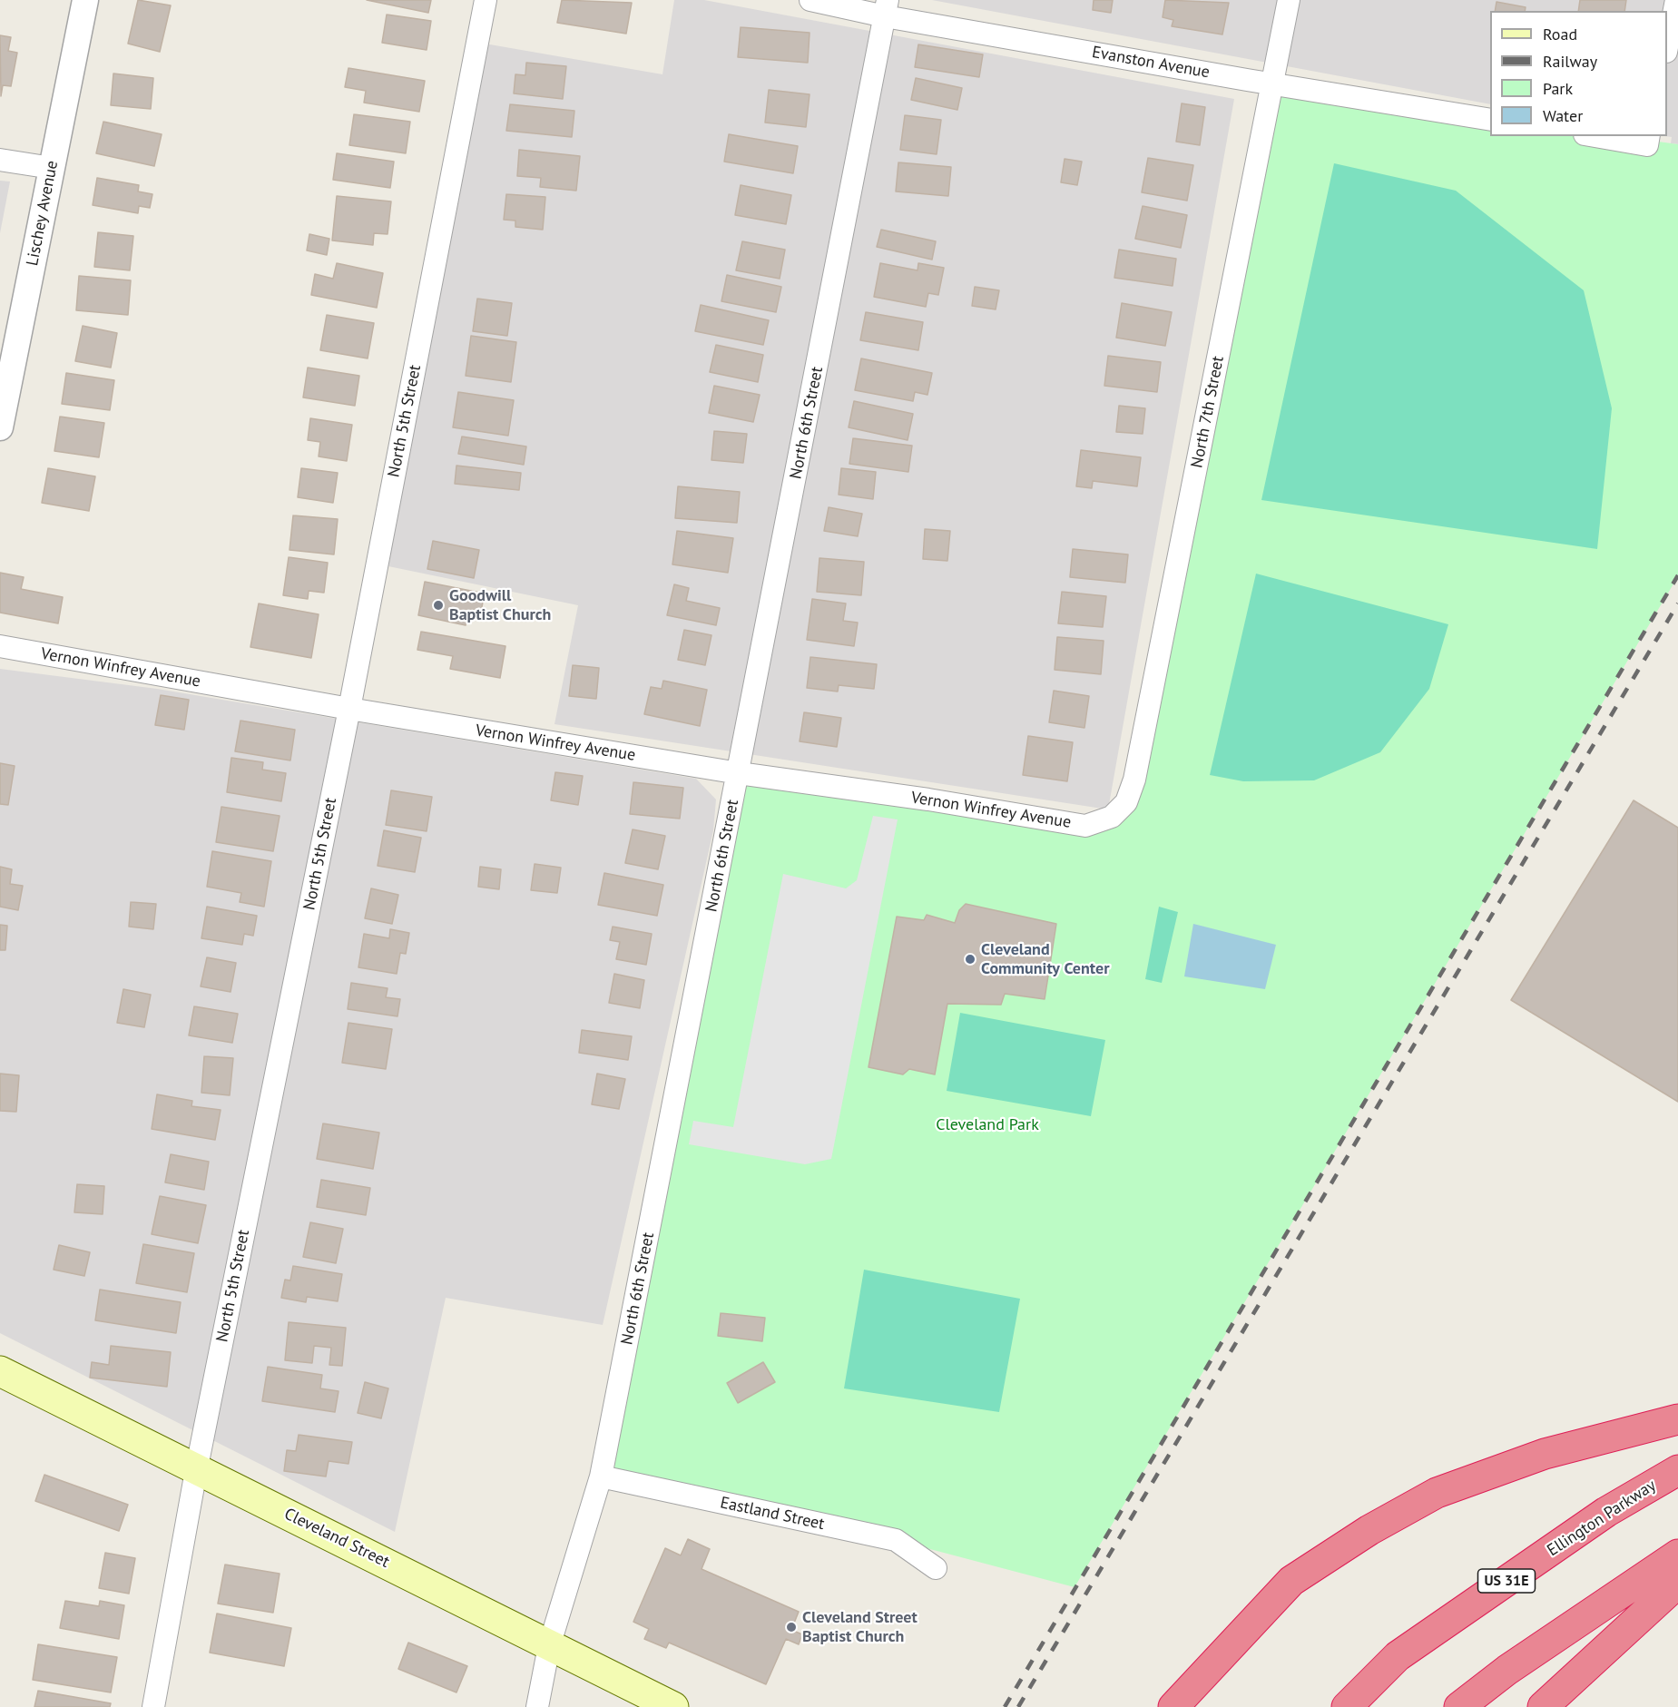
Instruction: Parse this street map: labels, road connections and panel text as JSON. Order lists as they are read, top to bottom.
{
  "streets": {
    "highway": ["Ellington Parkway", "US 31E"],
    "main road": ["Cleveland Street"],
    "street": [
      "Evanston Avenue",
      "Lischey Avenue",
      "North 7th Street",
      "North 5th Street",
      "North 6th Street",
      "Vernon Winfrey Avenue",
      "Eastland Street"
    ]
  },
  "crossings": [
    ["Evanston Avenue", "North 7th Street"],
    ["Evanston Avenue", "North 6th Street"],
    ["North 7th Street", "Vernon Winfrey Avenue"],
    ["North 5th Street", "Vernon Winfrey Avenue"],
    ["North 5th Street", "Cleveland Street"],
    ["North 6th Street", "Vernon Winfrey Avenue"],
    ["North 6th Street", "Eastland Street"],
    ["North 6th Street", "Cleveland Street"]
  ],
  "parks": ["Cleveland Park"],
  "places": ["Goodwill Baptist Church", "Cleveland Community Center", "Cleveland Street Baptist Church"],
  "legend": [
    "Road",
    "Railway",
    "Park",
    "Water"
  ]
}
